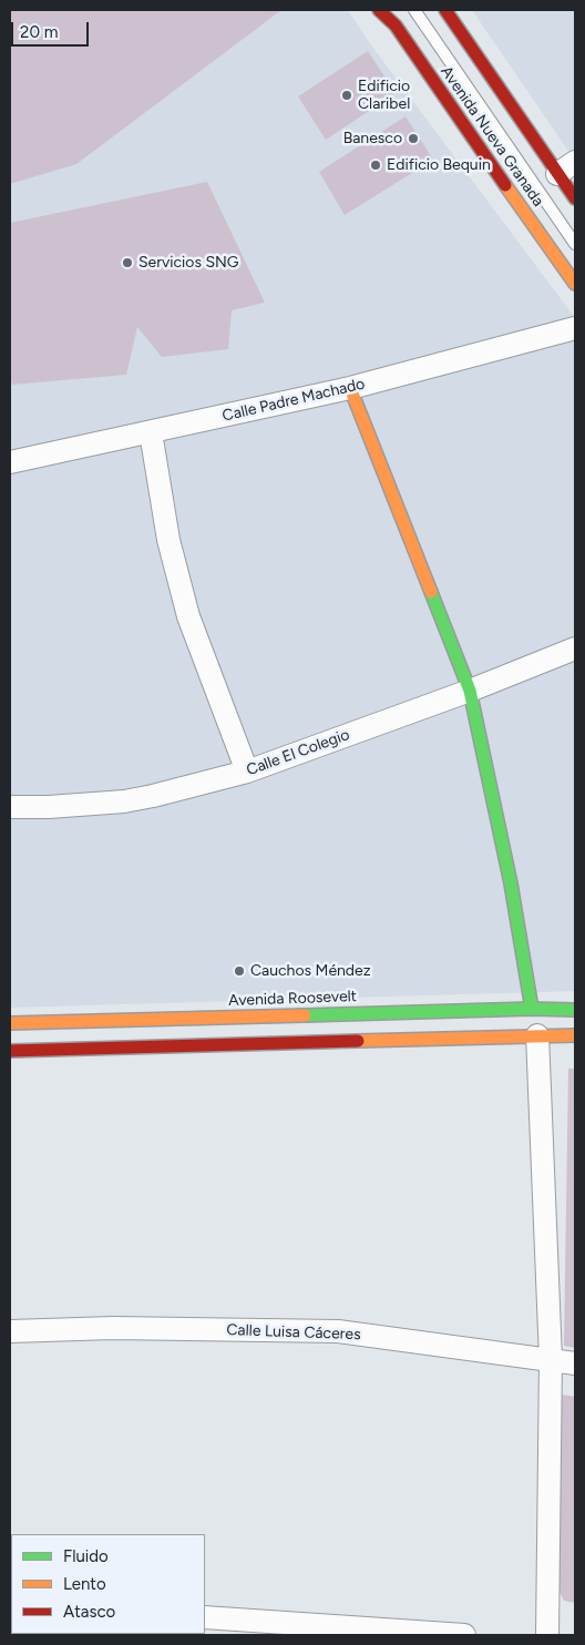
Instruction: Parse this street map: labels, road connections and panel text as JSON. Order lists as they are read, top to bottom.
{
  "streets": {
    "street": [
      "Avenida Nueva Granada",
      "Calle Padre Machado",
      "Calle El Colegio",
      "Avenida Roosevelt",
      "Calle Luisa Cáceres"
    ]
  },
  "places": [
    "Edificio Claribel",
    "Banesco",
    "Edificio Bequin",
    "Servicios SNG",
    "Cauchos Méndez"
  ],
  "legend": ["Fluido", "Lento", "Atasco"],
  "scale_bar": "20 m"
}
